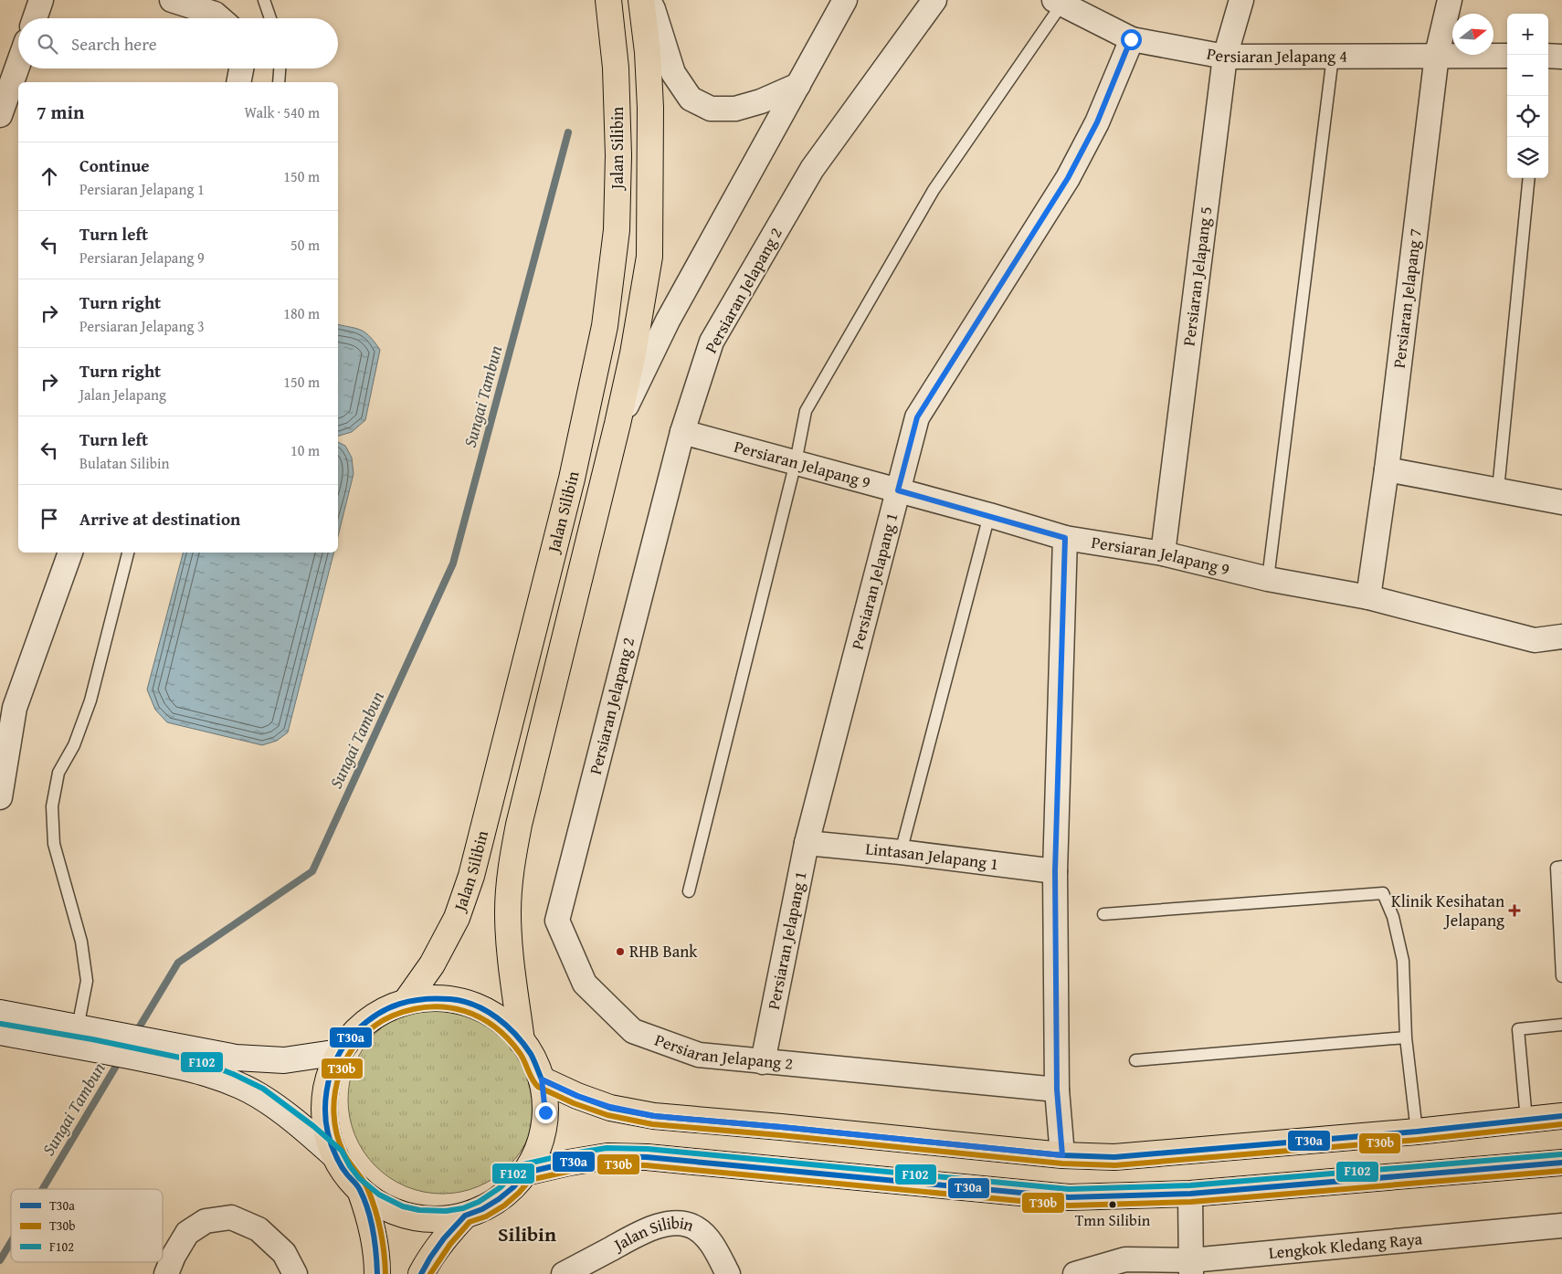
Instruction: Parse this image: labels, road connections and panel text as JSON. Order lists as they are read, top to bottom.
{
  "streets": {
    "main road": ["Jalan Silibin"],
    "street": [
      "Persiaran Jelapang 4",
      "Persiaran Jelapang 5",
      "Persiaran Jelapang 2",
      "Persiaran Jelapang 7",
      "Persiaran Jelapang 9",
      "Persiaran Jelapang 1",
      "Lintasan Jelapang 1",
      "Lengkok Kledang Raya"
    ]
  },
  "crossings": [
    ["Persiaran Jelapang 4", "Persiaran Jelapang 5"],
    ["Persiaran Jelapang 4", "Persiaran Jelapang 7"],
    ["Persiaran Jelapang 4", "Persiaran Jelapang 1"],
    ["Persiaran Jelapang 5", "Persiaran Jelapang 9"],
    ["Persiaran Jelapang 2", "Persiaran Jelapang 9"],
    ["Persiaran Jelapang 2", "Persiaran Jelapang 1"],
    ["Persiaran Jelapang 7", "Persiaran Jelapang 9"],
    ["Persiaran Jelapang 9", "Persiaran Jelapang 1"],
    ["Persiaran Jelapang 1", "Lintasan Jelapang 1"]
  ],
  "districts": ["Silibin"],
  "water": ["Sungai Tambun"],
  "places": {
    "health": ["Klinik Kesihatan Jelapang"],
    "other": ["RHB Bank", "Tmn Silibin"]
  },
  "lines": ["transit line T30a", "transit line T30b", "transit line F102"],
  "legend": ["T30a", "T30b", "F102"],
  "north": "right",
  "page": {
    "map_buttons": ["+", "−"],
    "search": "Search here",
    "heading": ["7 min", "Walk · 540 m"],
    "list": [
      ["Continue", "Persiaran Jelapang 1", "150 m"],
      ["Turn left", "Persiaran Jelapang 9", "50 m"],
      ["Turn right", "Persiaran Jelapang 3", "180 m"],
      ["Turn right", "Jalan Jelapang", "150 m"],
      ["Turn left", "Bulatan Silibin", "10 m"],
      "Arrive at destination"
    ]
  }
}
